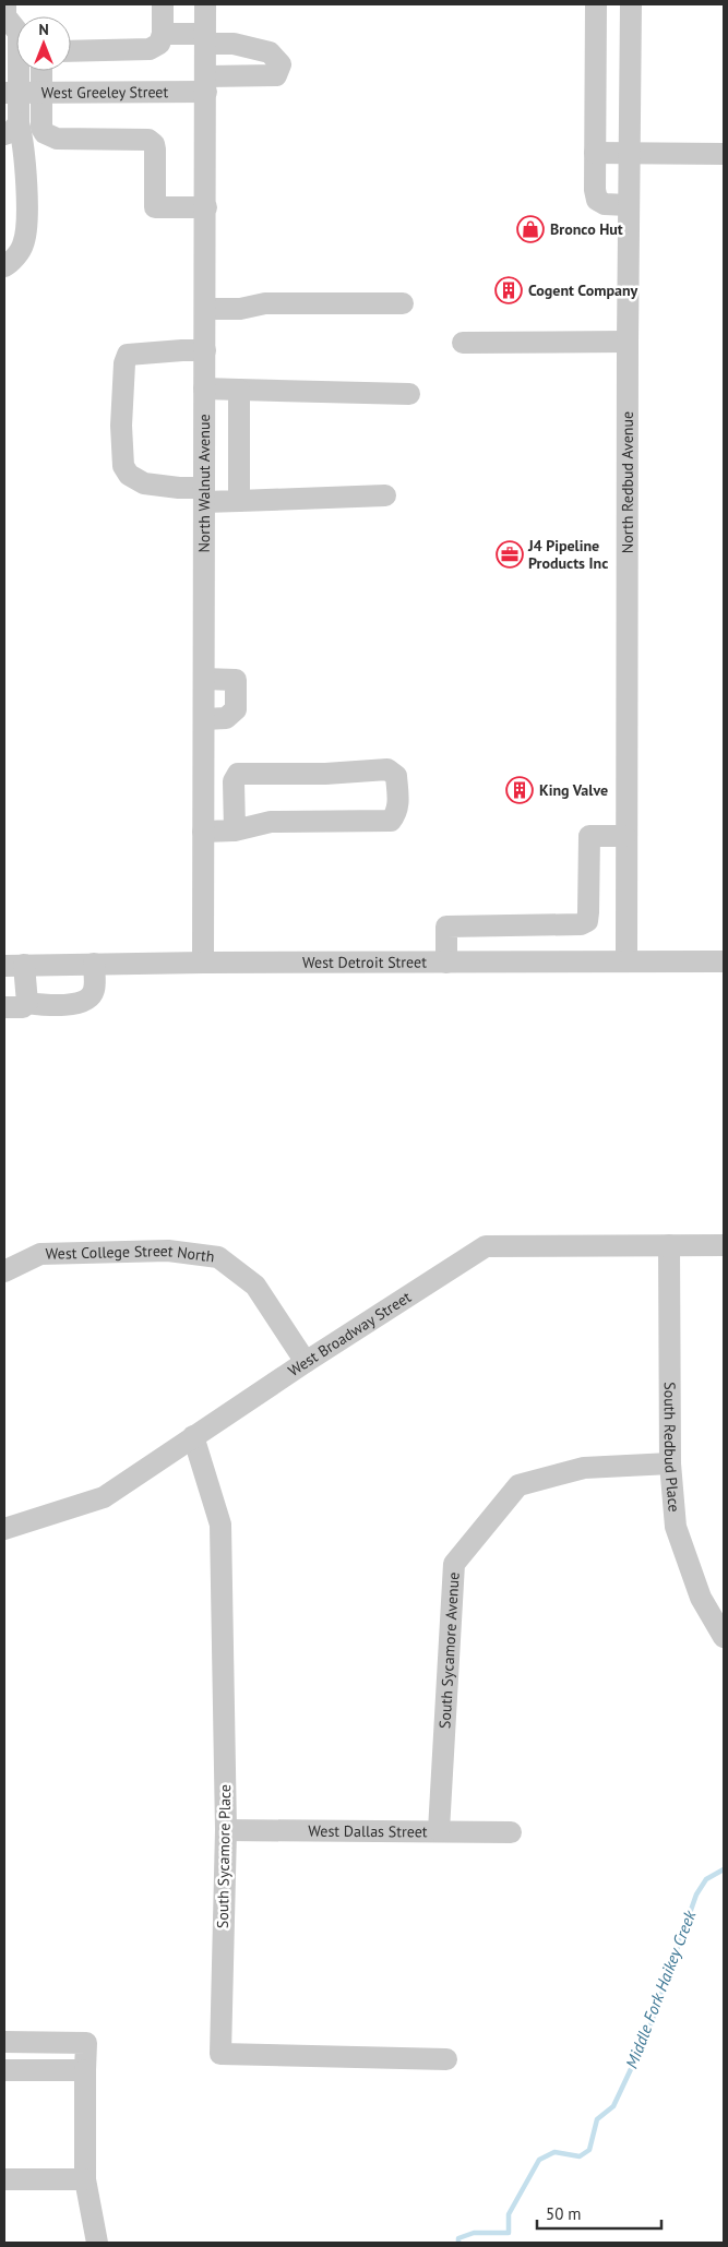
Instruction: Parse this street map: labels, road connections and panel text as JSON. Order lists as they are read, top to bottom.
{
  "streets": {
    "street": [
      "West Greeley Street",
      "North Redbud Avenue",
      "North Walnut Avenue",
      "West Detroit Street",
      "West College Street North",
      "West Broadway Street",
      "South Redbud Place",
      "South Sycamore Avenue",
      "West Dallas Street",
      "South Sycamore Place"
    ]
  },
  "crossings": [
    ["West Greeley Street", "North Walnut Avenue"],
    ["North Redbud Avenue", "West Detroit Street"],
    ["North Walnut Avenue", "West Detroit Street"],
    ["West College Street North", "West Broadway Street"],
    ["West Broadway Street", "South Redbud Place"],
    ["West Broadway Street", "South Sycamore Place"],
    ["South Redbud Place", "South Sycamore Avenue"],
    ["South Sycamore Avenue", "West Dallas Street"],
    ["West Dallas Street", "South Sycamore Place"]
  ],
  "water": ["Middle Fork Haikey Creek"],
  "places": {
    "shop": ["Bronco Hut"],
    "building": ["Cogent Company", "King Valve"],
    "office": ["J4 Pipeline Products Inc"]
  },
  "scale_bar": "50 m",
  "north": "top"
}
